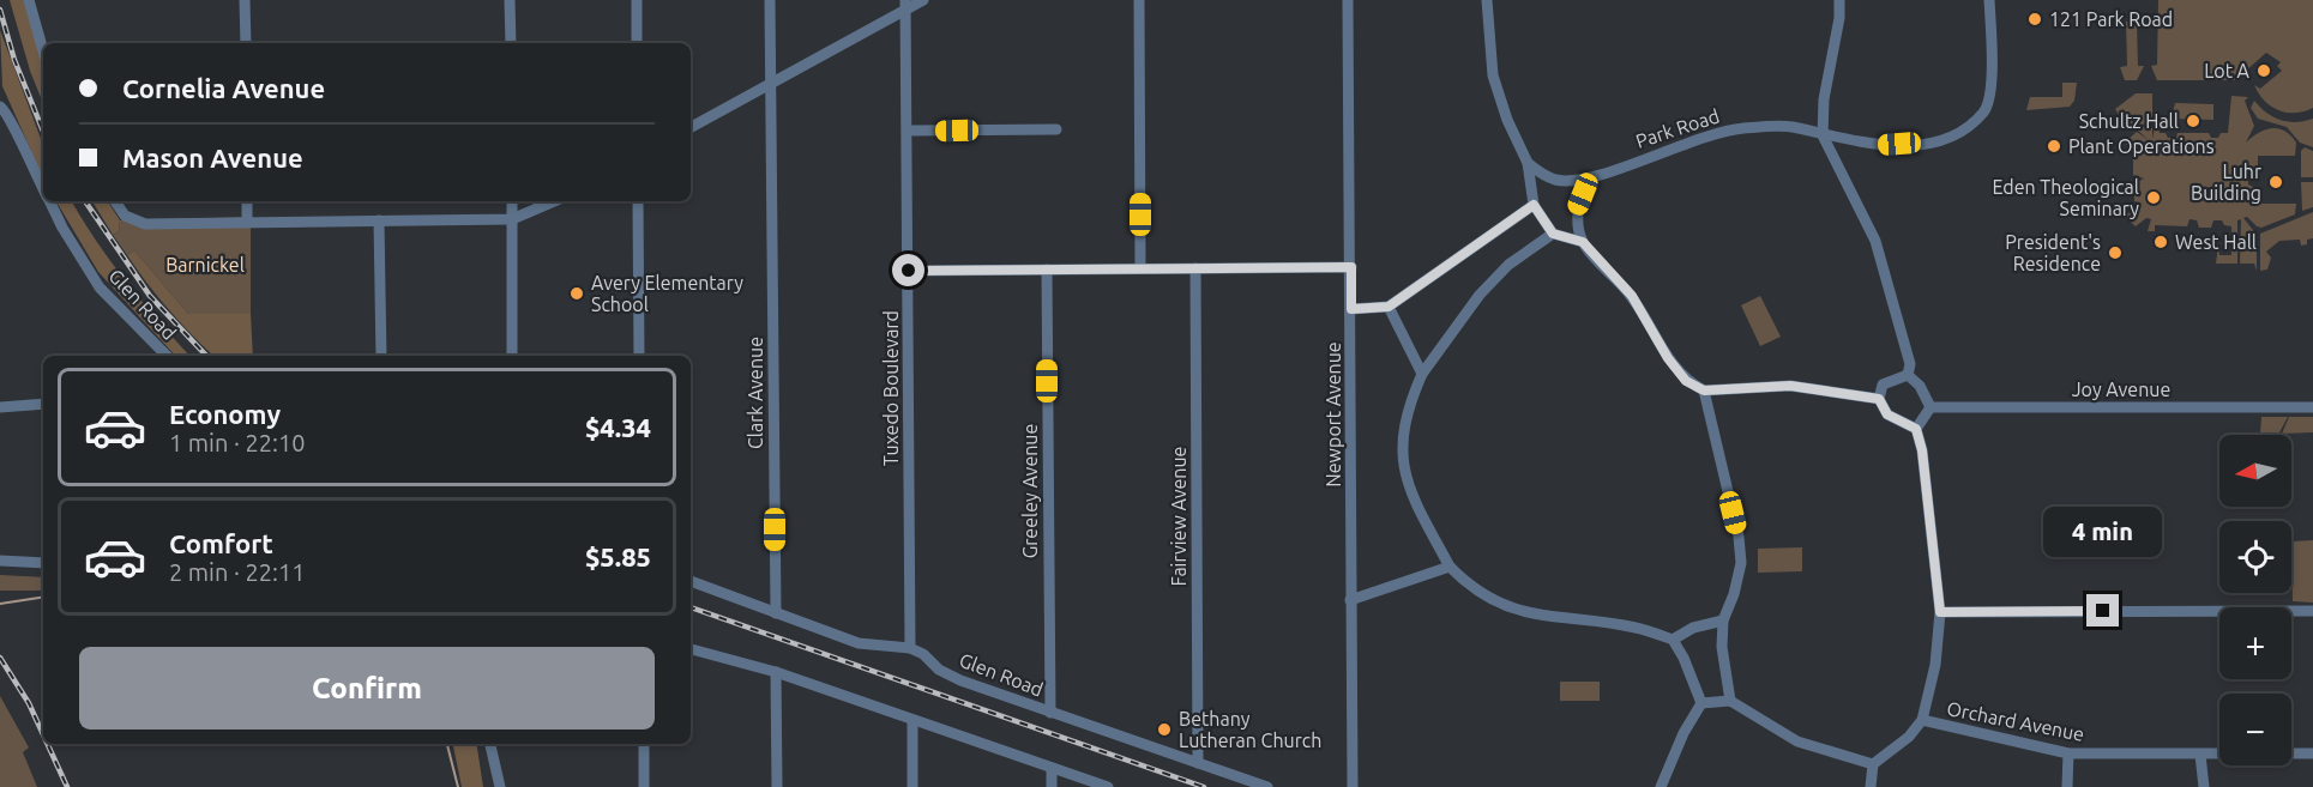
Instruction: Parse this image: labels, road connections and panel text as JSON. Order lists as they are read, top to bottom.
{
  "streets": {
    "street": [
      "Park Road",
      "Glen Road",
      "Tuxedo Boulevard",
      "Joy Avenue",
      "Clark Avenue",
      "Newport Avenue",
      "Greeley Avenue",
      "Fairview Avenue",
      "Orchard Avenue"
    ]
  },
  "crossings": [
    ["Glen Road", "Tuxedo Boulevard"],
    ["Glen Road", "Greeley Avenue"],
    ["Glen Road", "Fairview Avenue"]
  ],
  "parks": ["Barnickel"],
  "places": [
    "121 Park Road",
    "Lot A",
    "Schultz Hall",
    "Plant Operations",
    "Luhr Building",
    "Eden Theological Seminary",
    "West Hall",
    "President's Residence",
    "Avery Elementary School",
    "Bethany Lutheran Church"
  ],
  "north": "left",
  "page": {
    "banner": ["Cornelia Avenue", "Mason Avenue"],
    "list": [
      {
        "name": "Economy",
        "note": "1 min · 22:10",
        "value": "$4.34"
      },
      {
        "name": "Comfort",
        "note": "2 min · 22:11",
        "value": "$5.85"
      }
    ],
    "map_buttons": ["+", "−"],
    "bubble": "4 min",
    "buttons": "Confirm"
  }
}
